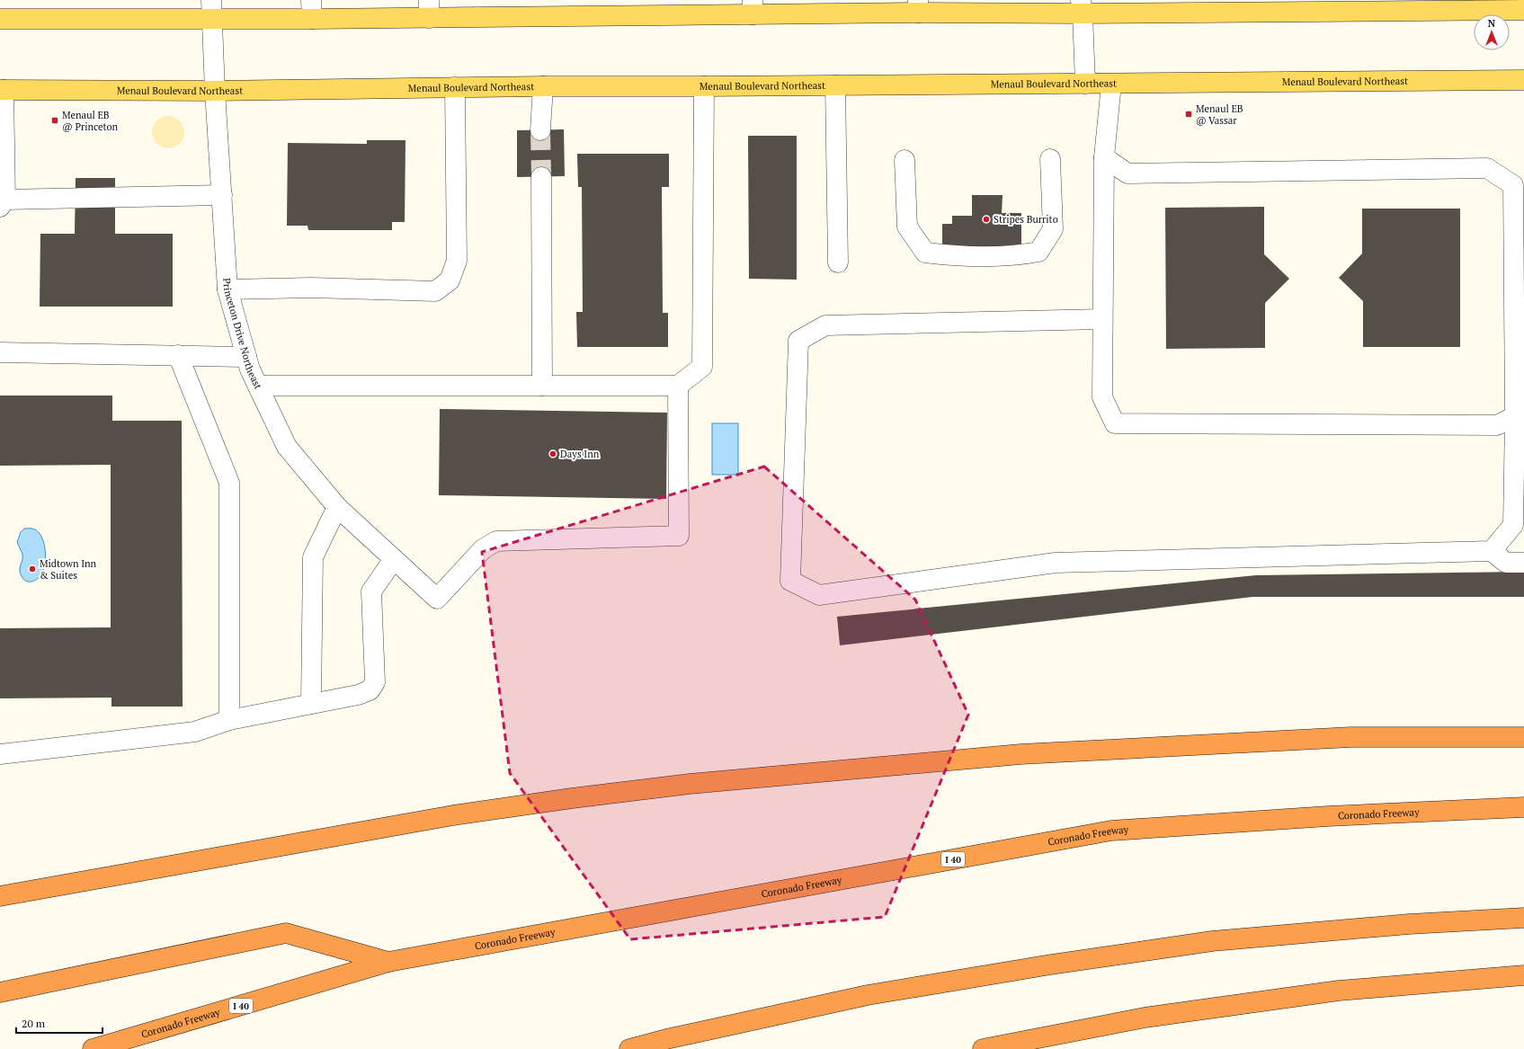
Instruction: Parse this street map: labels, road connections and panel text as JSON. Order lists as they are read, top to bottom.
{
  "streets": {
    "highway": ["Coronado Freeway", "I 40"],
    "main road": ["Menaul Boulevard Northeast"],
    "street": ["Princeton Drive Northeast"]
  },
  "crossings": [
    ["Menaul Boulevard Northeast", "Princeton Drive Northeast"]
  ],
  "places": {
    "transit": ["Menaul EB @ Vassar", "Menaul EB @ Princeton"],
    "other": ["Stripes Burrito", "Days Inn", "Midtown Inn & Suites"]
  },
  "scale_bar": "20 m",
  "north": "top"
}
